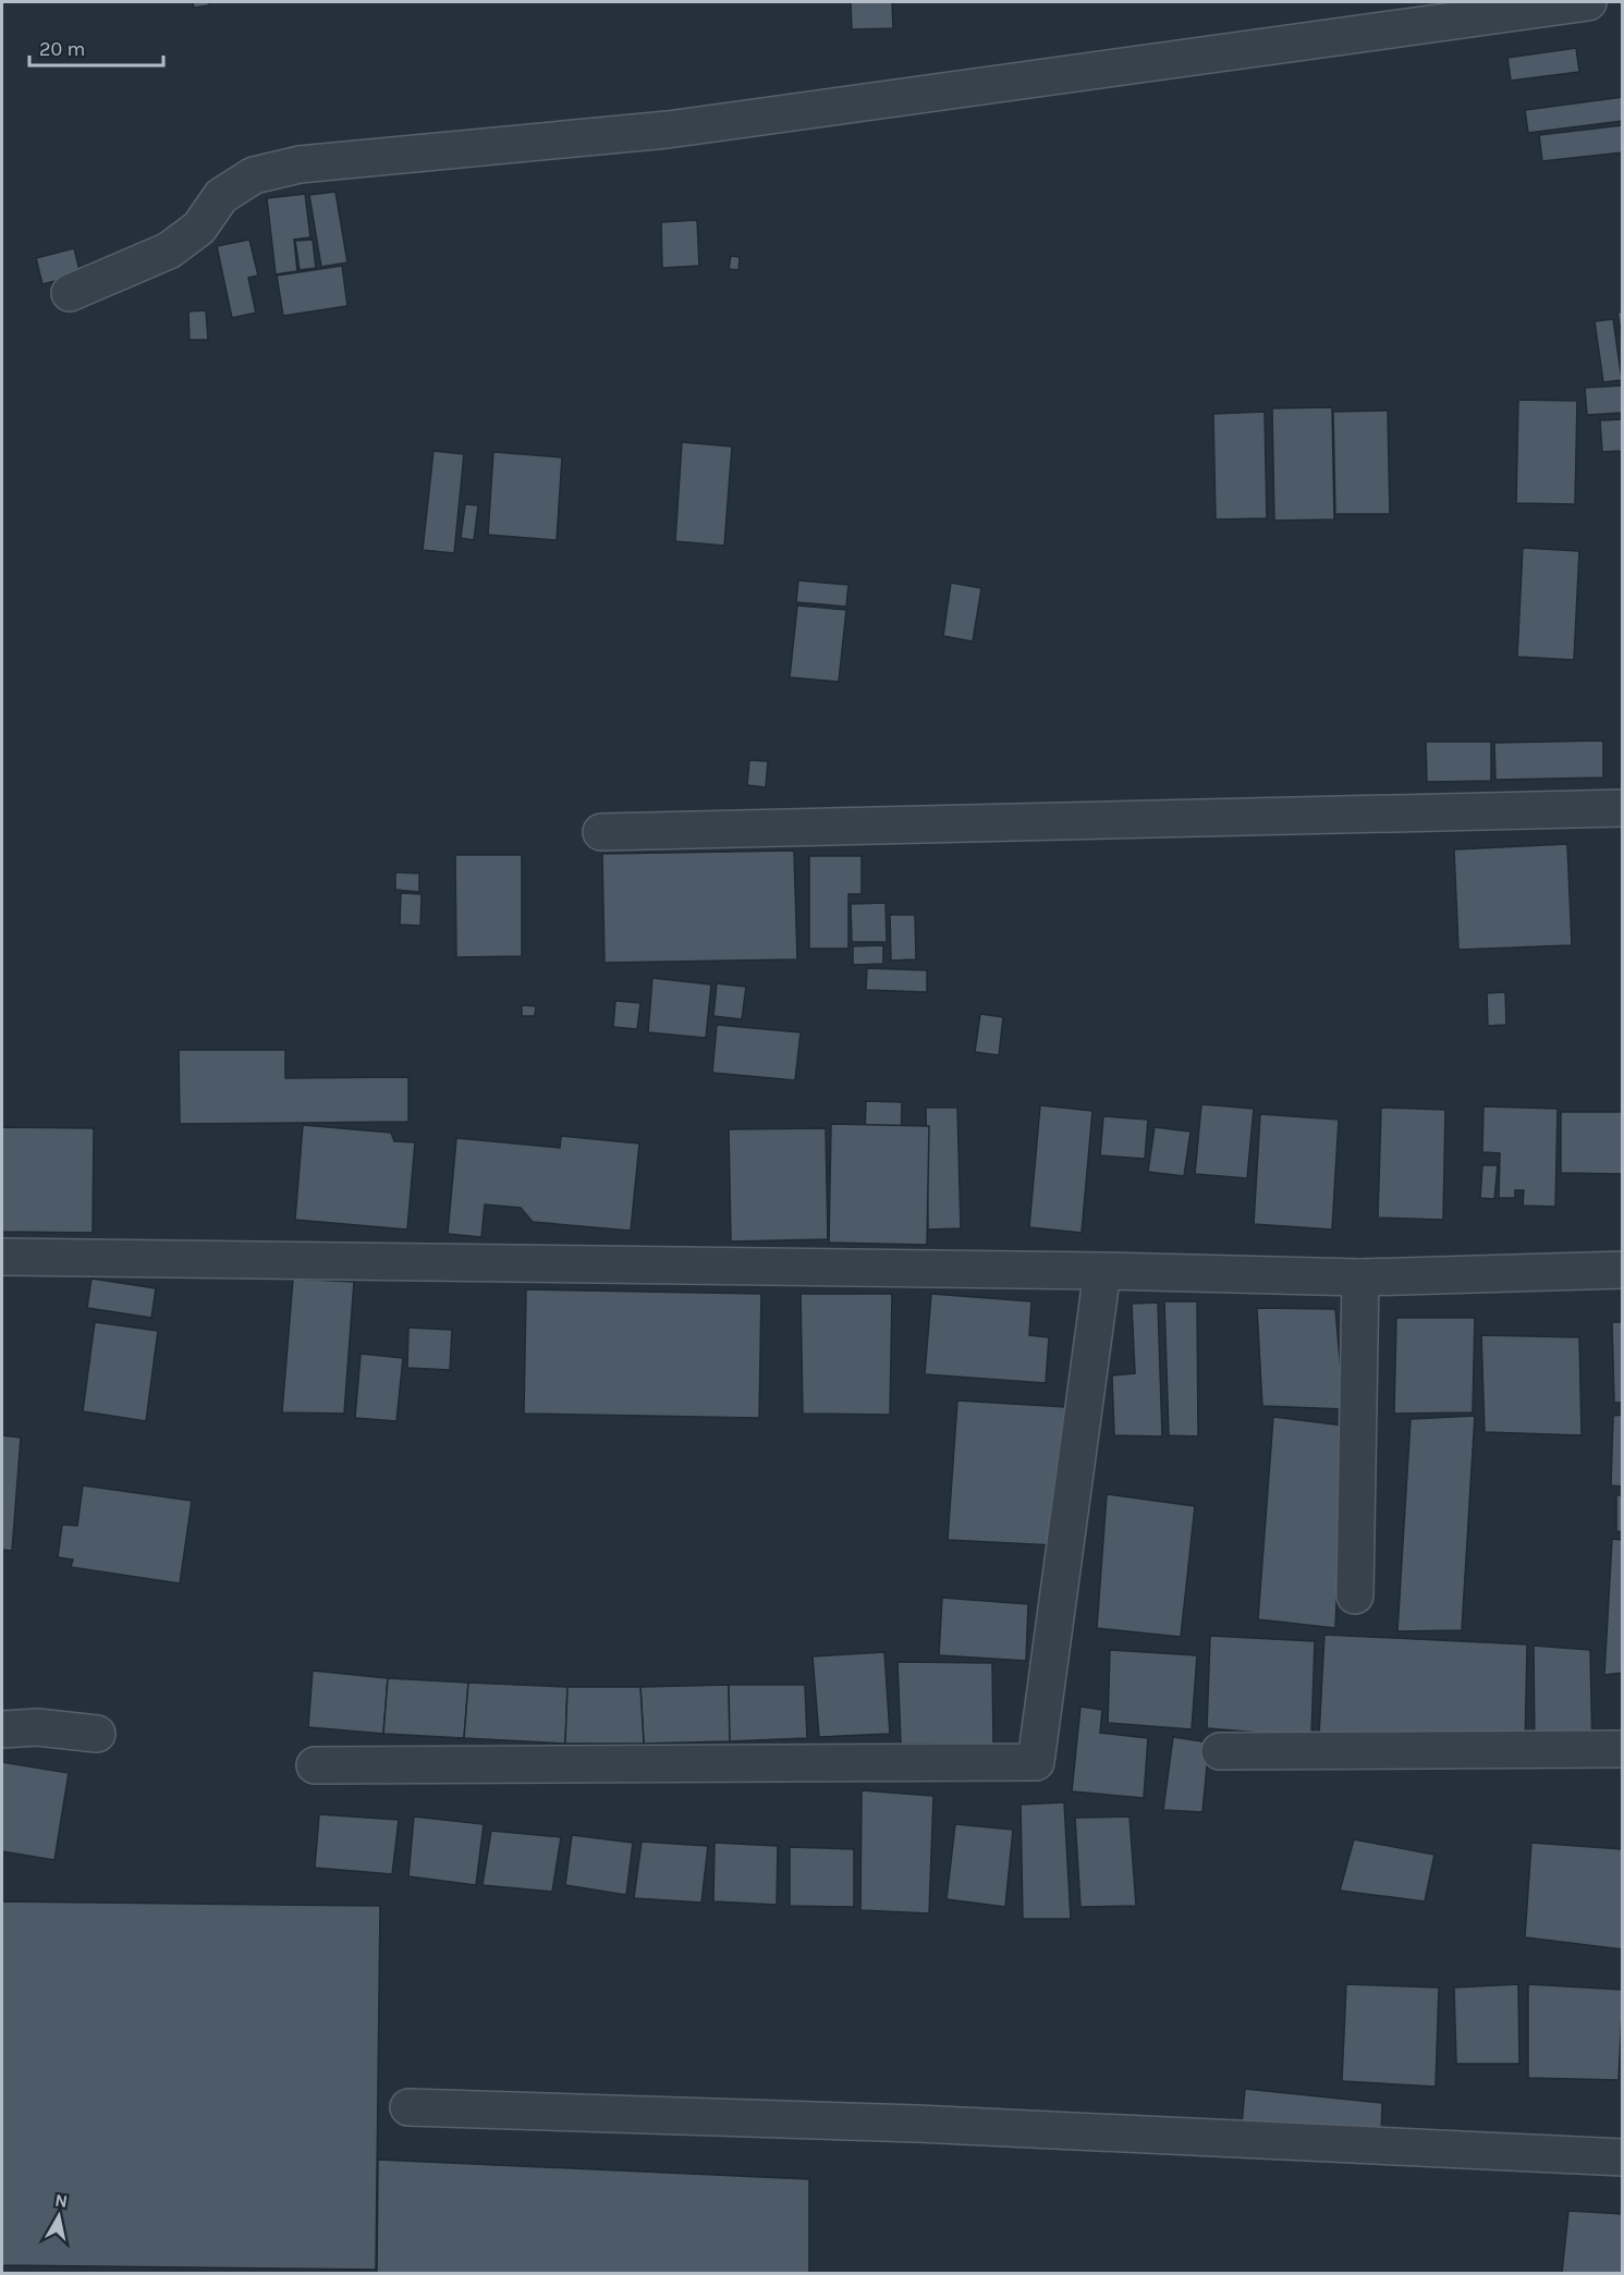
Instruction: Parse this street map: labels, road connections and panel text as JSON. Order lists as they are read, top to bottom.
{
  "scale_bar": "20 m",
  "north": "top"
}
